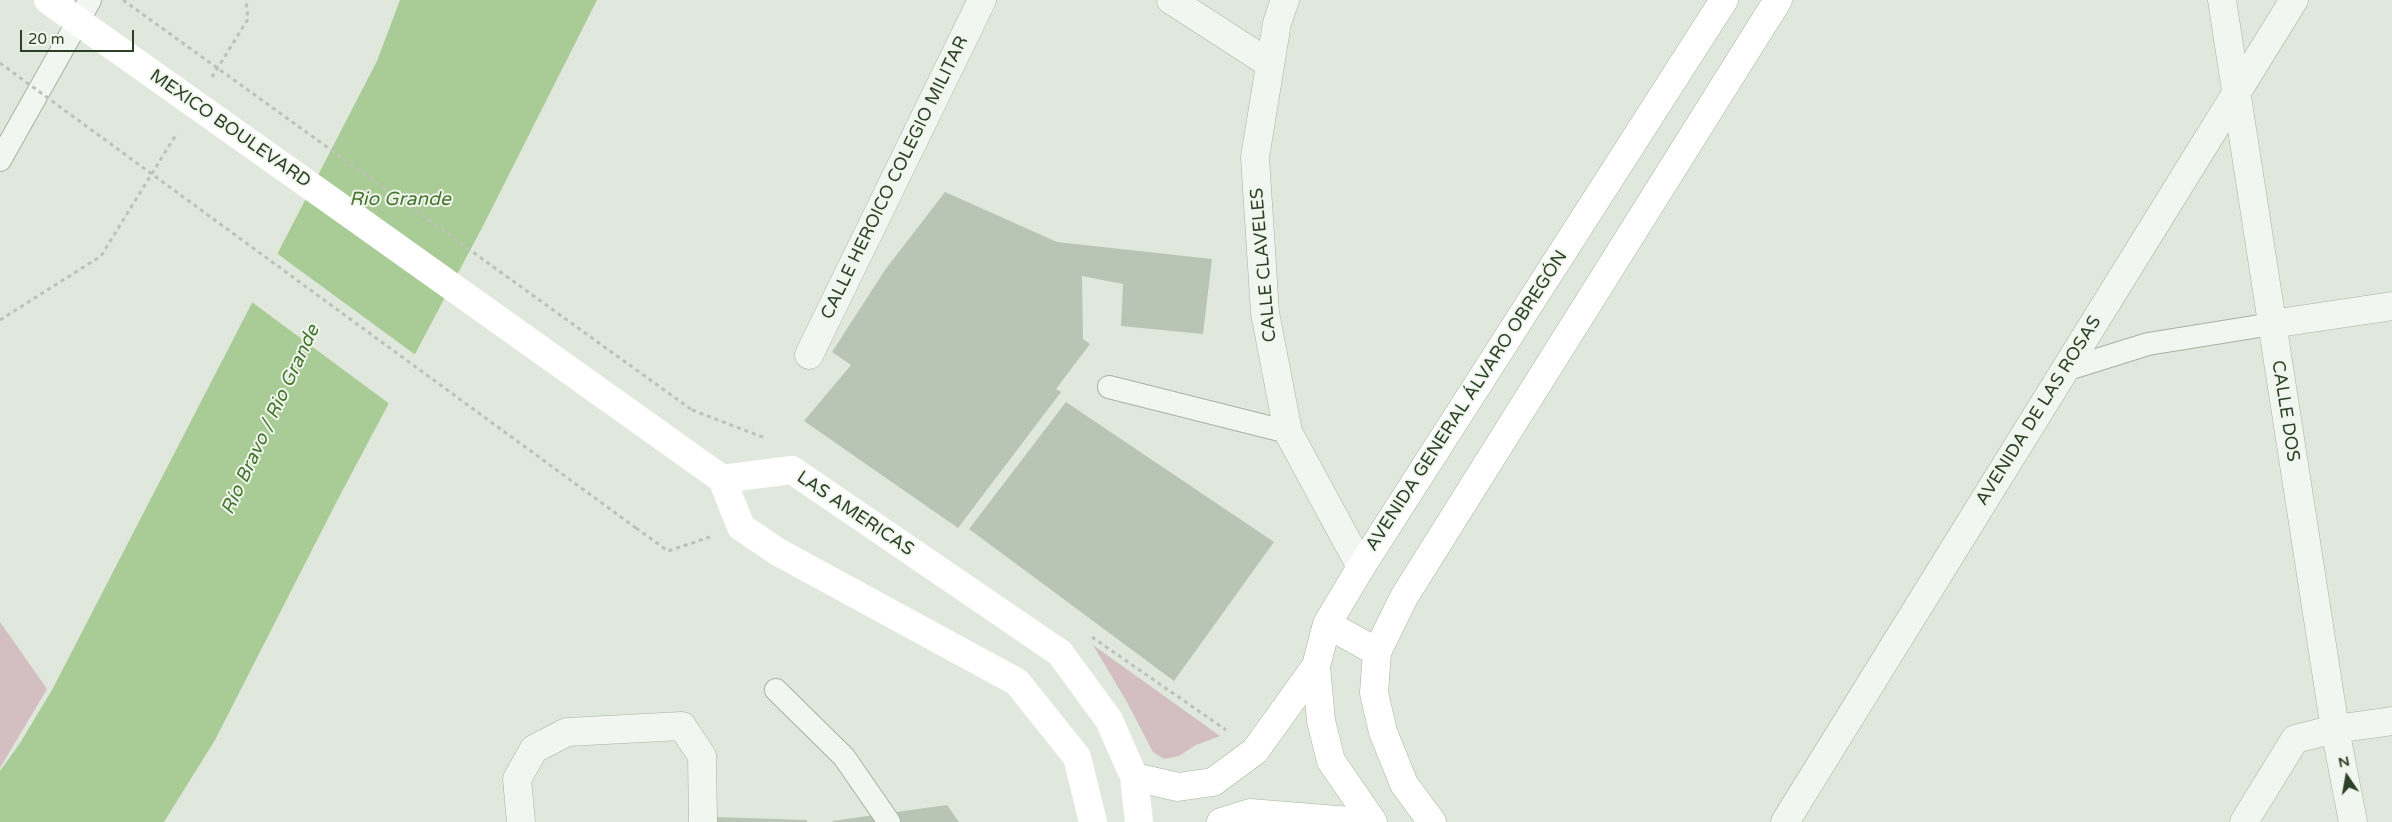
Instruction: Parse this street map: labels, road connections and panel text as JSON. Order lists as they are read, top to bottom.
{
  "streets": {
    "main road": ["MEXICO BOULEVARD", "AVENIDA GENERAL ÁLVARO OBREGÓN", "LAS AMERICAS"],
    "street": [
      "CALLE HEROICO COLEGIO MILITAR",
      "CALLE CLAVELES",
      "AVENIDA DE LAS ROSAS",
      "CALLE DOS"
    ]
  },
  "crossings": [
    ["MEXICO BOULEVARD", "LAS AMERICAS"],
    ["CALLE CLAVELES", "AVENIDA GENERAL ÁLVARO OBREGÓN"],
    ["AVENIDA DE LAS ROSAS", "CALLE DOS"]
  ],
  "water": ["Rio Grande", "Río Bravo / Rio Grande"],
  "scale_bar": "20 m",
  "north": "top"
}
